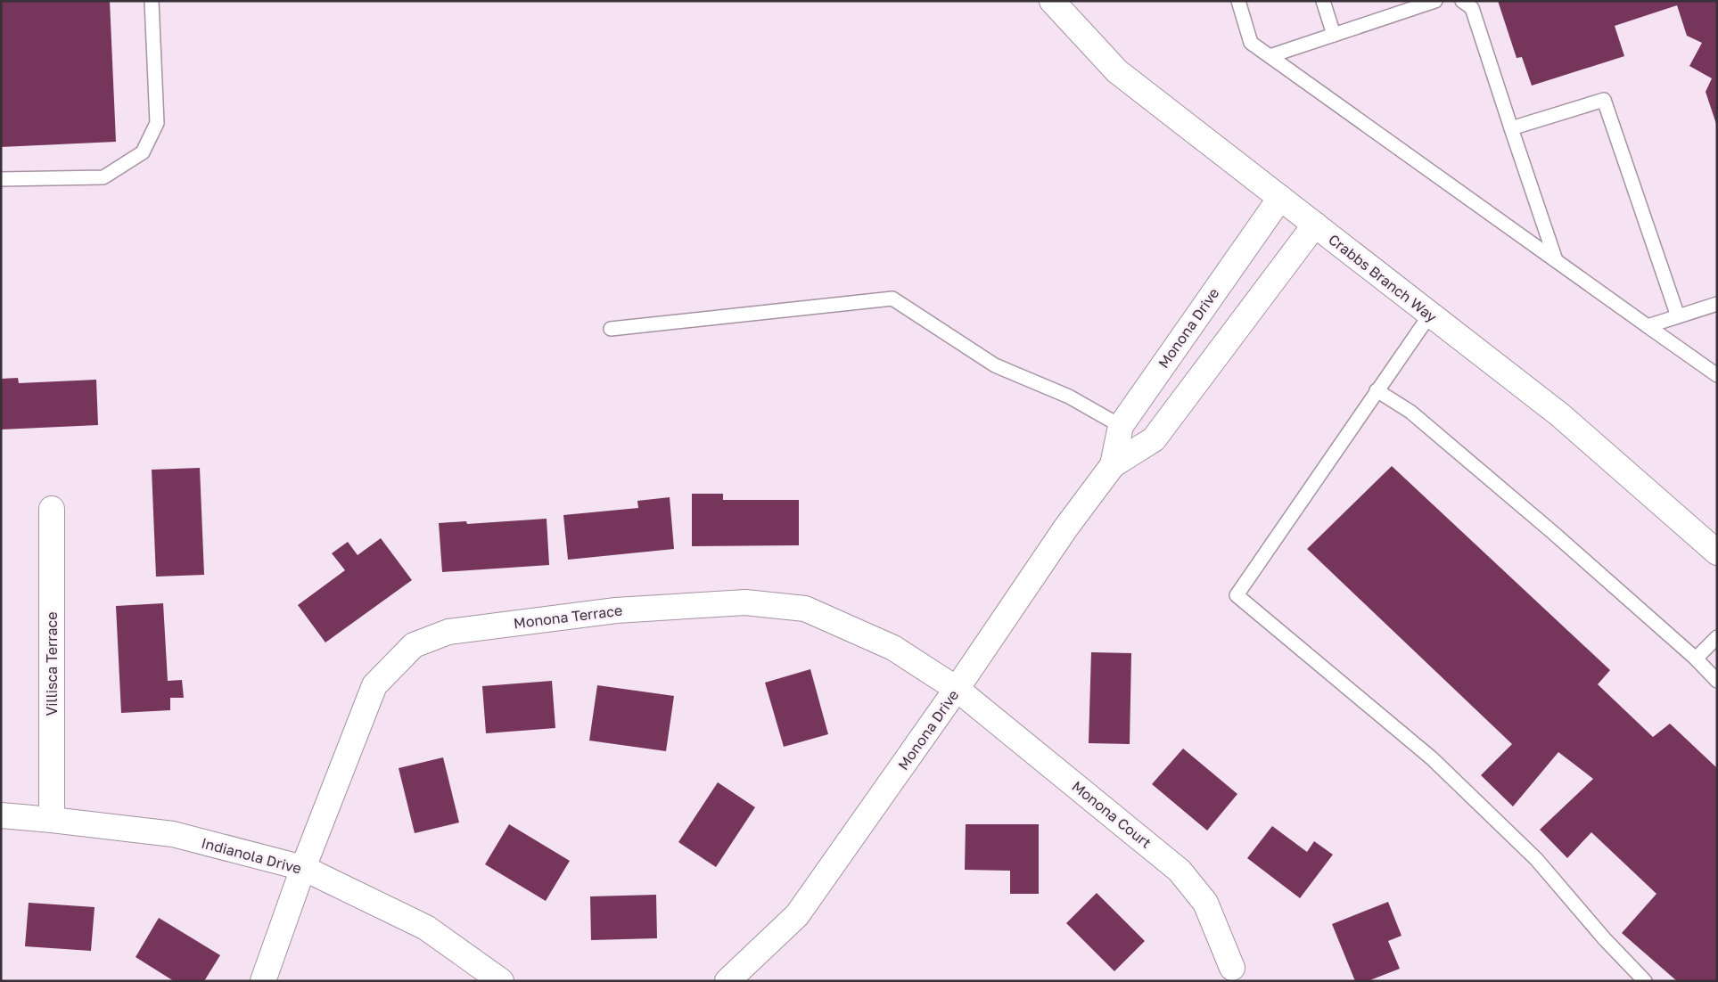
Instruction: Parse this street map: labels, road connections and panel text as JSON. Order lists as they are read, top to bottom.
{
  "streets": {
    "street": [
      "Crabbs Branch Way",
      "Monona Drive",
      "Monona Terrace",
      "Villisca Terrace",
      "Monona Court",
      "Indianola Drive"
    ]
  },
  "crossings": [
    ["Crabbs Branch Way", "Monona Drive"],
    ["Monona Drive", "Monona Terrace"],
    ["Monona Drive", "Monona Court"],
    ["Monona Terrace", "Monona Court"],
    ["Monona Terrace", "Indianola Drive"],
    ["Villisca Terrace", "Indianola Drive"]
  ]
}
